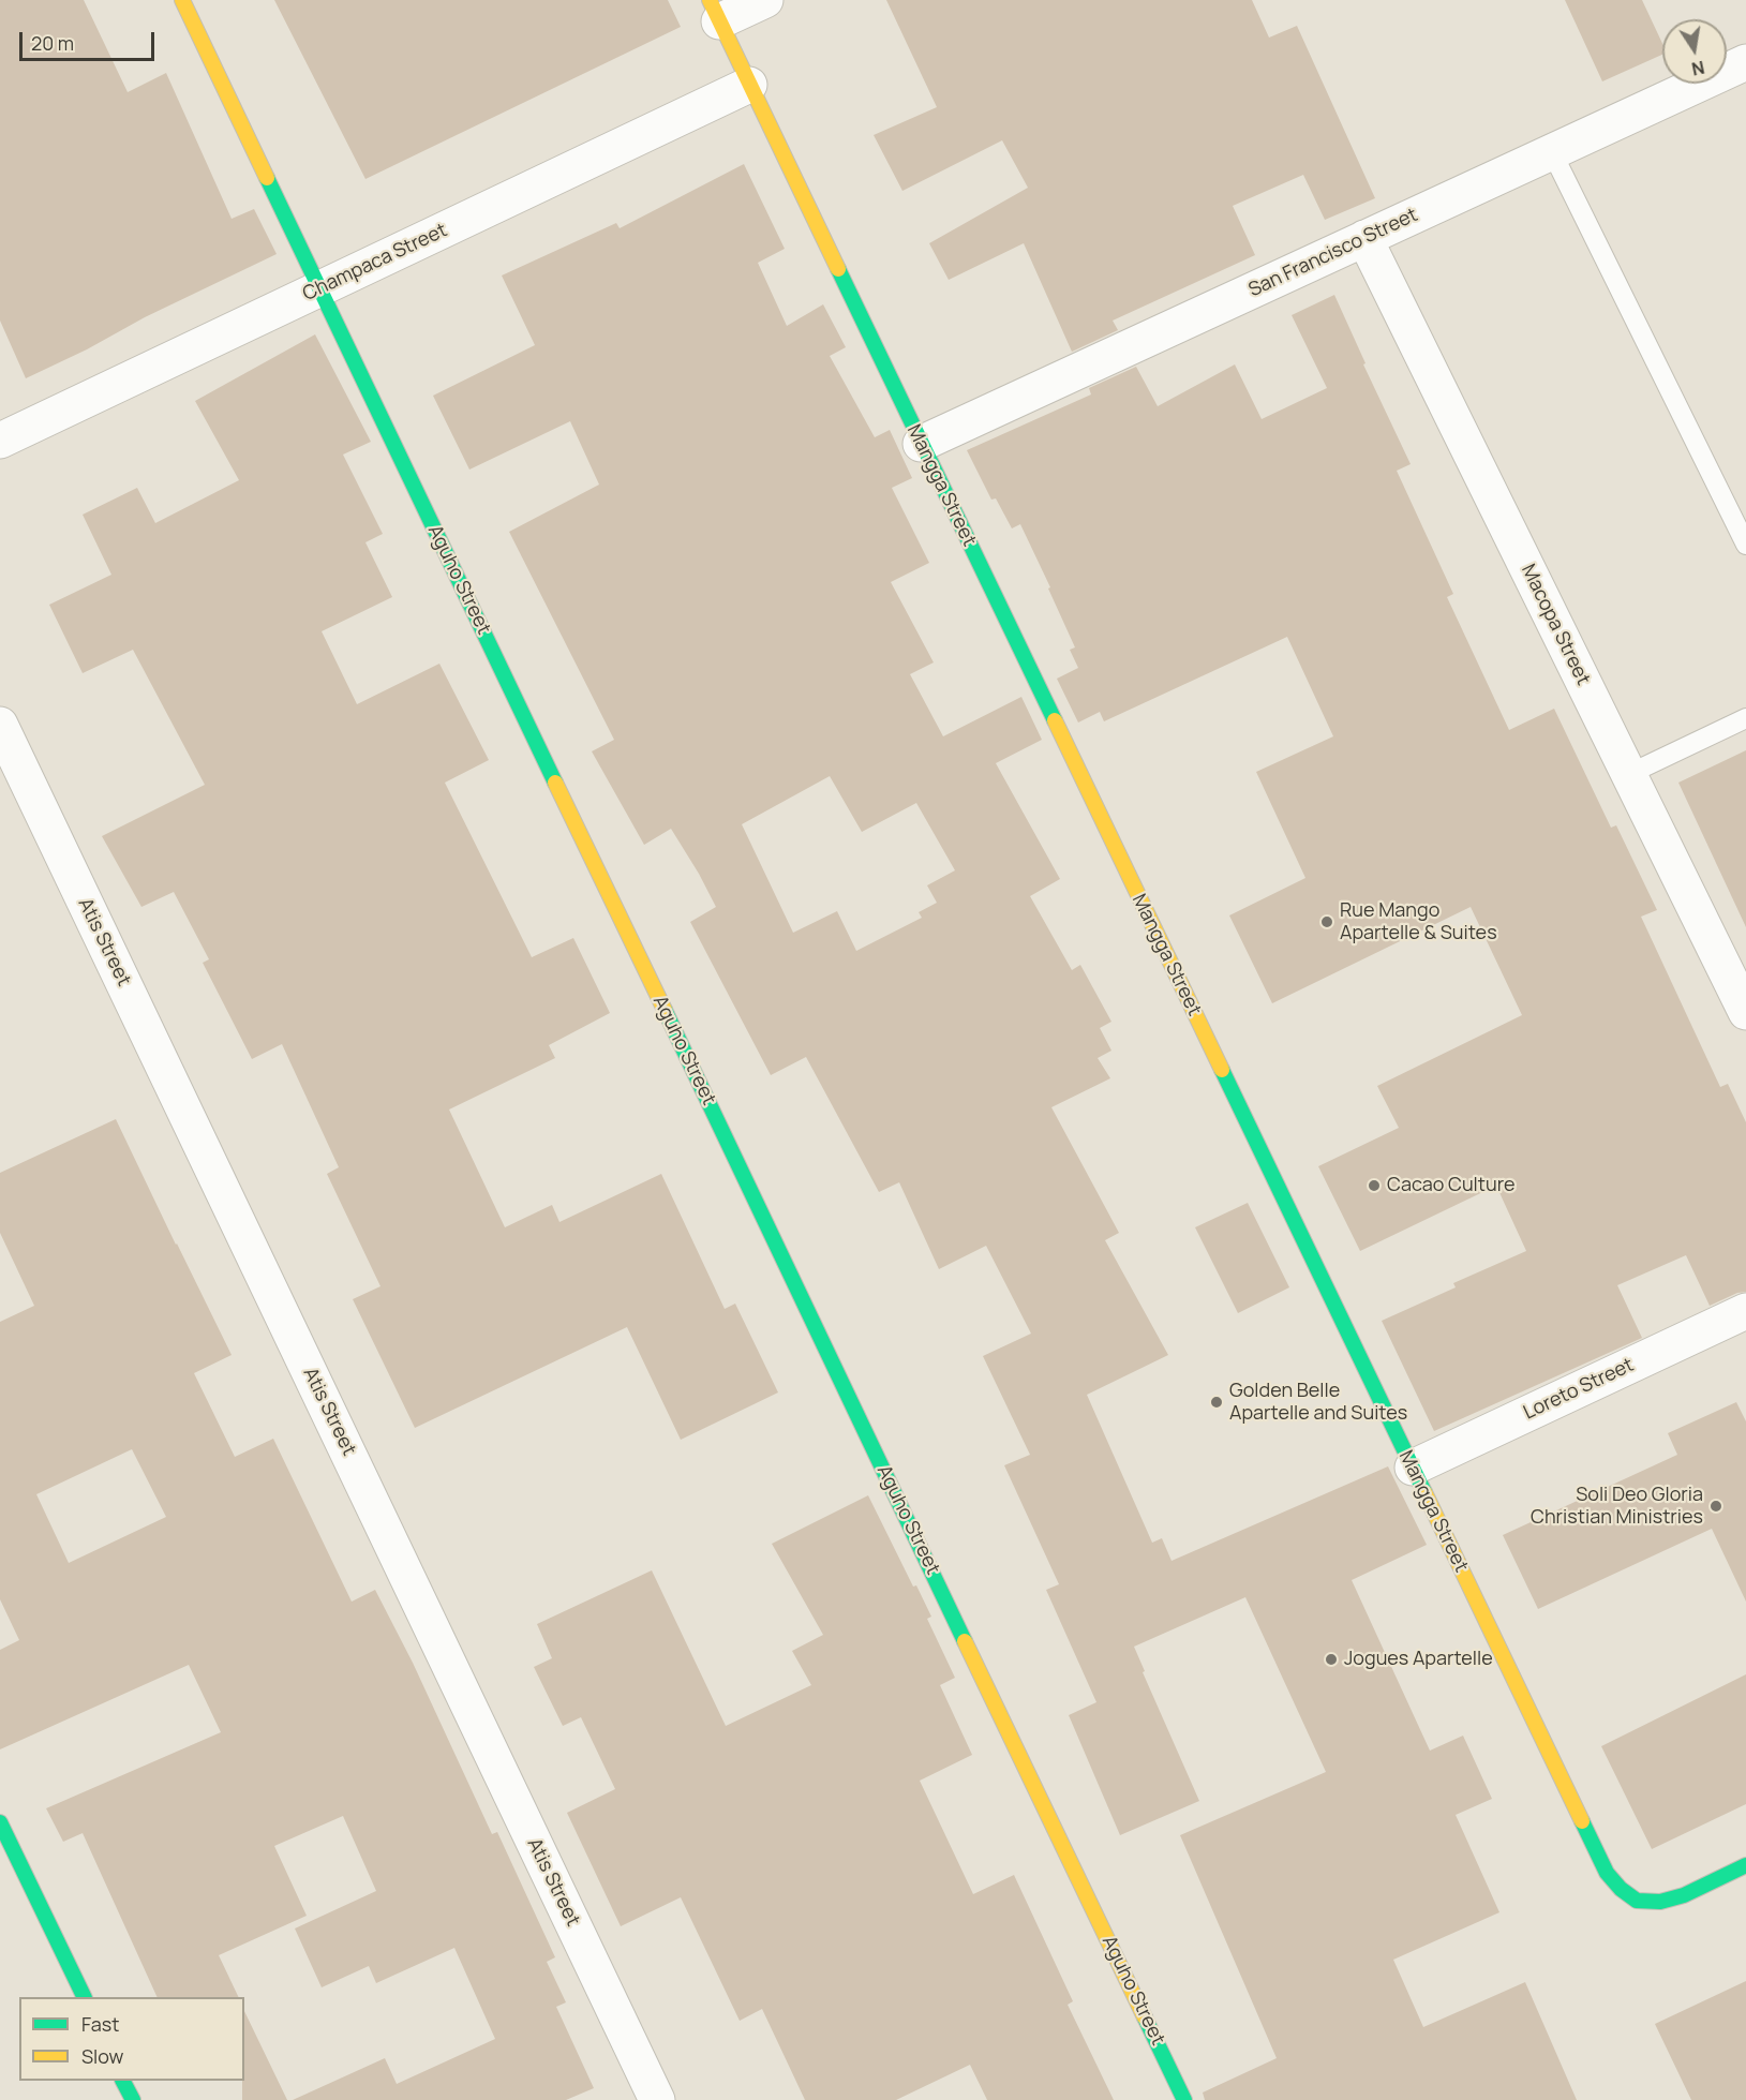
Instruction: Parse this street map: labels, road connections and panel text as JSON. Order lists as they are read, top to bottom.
{
  "streets": {
    "street": [
      "San Francisco Street",
      "Champaca Street",
      "Mangga Street",
      "Aguho Street",
      "Macopa Street",
      "Atis Street",
      "Loreto Street"
    ]
  },
  "crossings": [
    ["San Francisco Street", "Mangga Street"],
    ["San Francisco Street", "Macopa Street"],
    ["Champaca Street", "Mangga Street"],
    ["Champaca Street", "Aguho Street"],
    ["Mangga Street", "Loreto Street"]
  ],
  "places": [
    "Rue Mango Apartelle & Suites",
    "Cacao Culture",
    "Golden Belle Apartelle and Suites",
    "Soli Deo Gloria Christian Ministries",
    "Jogues Apartelle"
  ],
  "legend": ["Fast", "Slow"],
  "scale_bar": "20 m",
  "north": "bottom"
}
